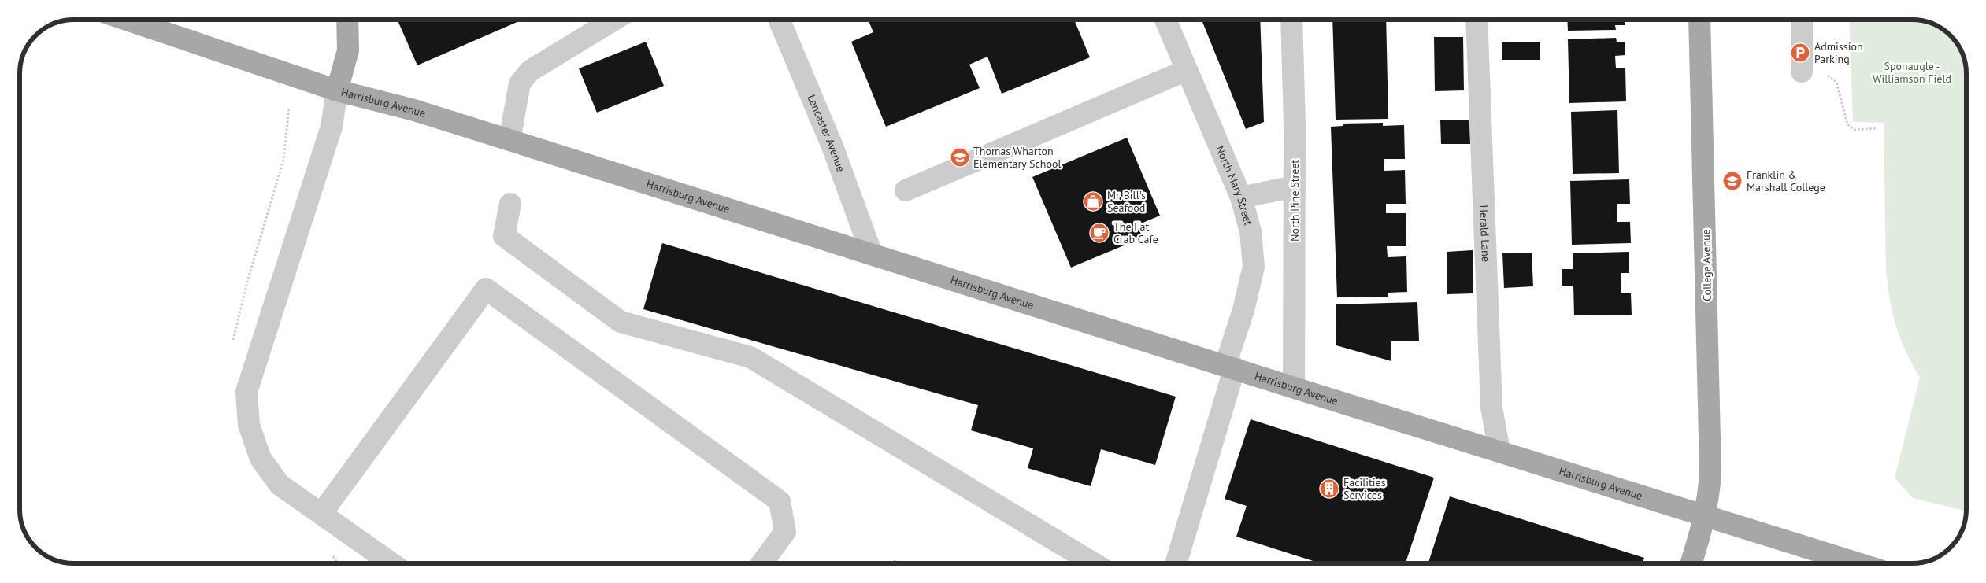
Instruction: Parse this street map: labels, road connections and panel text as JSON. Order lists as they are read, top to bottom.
{
  "streets": {
    "main road": ["Harrisburg Avenue", "College Avenue"],
    "street": [
      "Lancaster Avenue",
      "North Mary Street",
      "North Pine Street",
      "Herald Lane"
    ]
  },
  "crossings": [
    ["Harrisburg Avenue", "Lancaster Avenue"],
    ["Harrisburg Avenue", "North Mary Street"],
    ["Harrisburg Avenue", "North Pine Street"],
    ["Harrisburg Avenue", "Herald Lane"],
    ["Harrisburg Avenue", "College Avenue"]
  ],
  "parks": ["Sponaugle - Williamson Field"],
  "places": {
    "parking": ["Admission Parking"],
    "school or university": ["Thomas Wharton Elementary School", "Franklin & Marshall College"],
    "shop": ["Mr. Bill's Seafood"],
    "cafe": ["The Fat Crab Cafe"],
    "building": ["Facilities Services"]
  }
}
